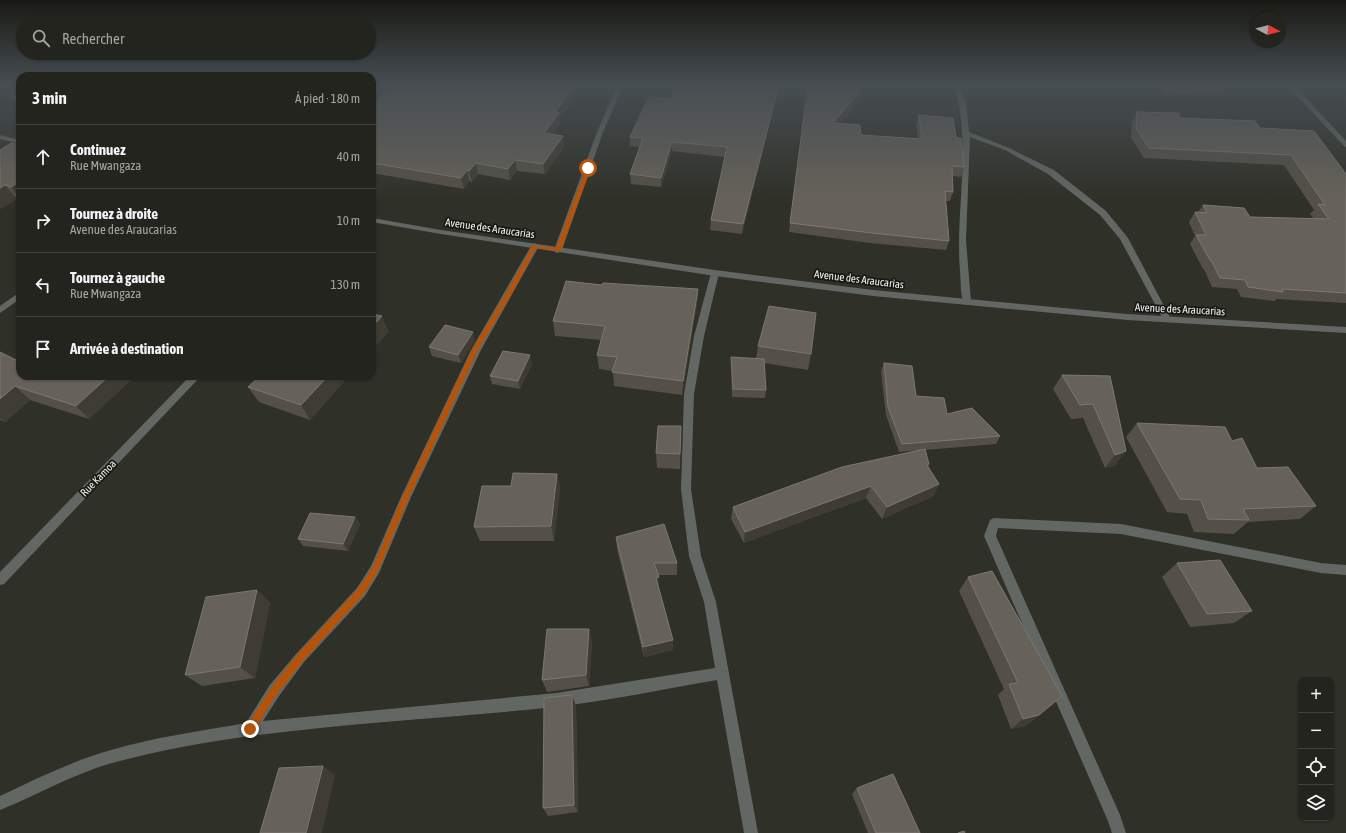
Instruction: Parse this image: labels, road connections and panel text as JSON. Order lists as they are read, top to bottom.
{
  "streets": {
    "street": ["Avenue des Araucarias", "Rue Kamoa"]
  },
  "north": "right",
  "page": {
    "search": "Rechercher",
    "heading": ["3 min", "À pied · 180 m"],
    "list": [
      ["Continuez", "Rue Mwangaza", "40 m"],
      ["Tournez à droite", "Avenue des Araucarias", "10 m"],
      ["Tournez à gauche", "Rue Mwangaza", "130 m"],
      "Arrivée à destination"
    ],
    "map_buttons": ["+", "−"]
  }
}
